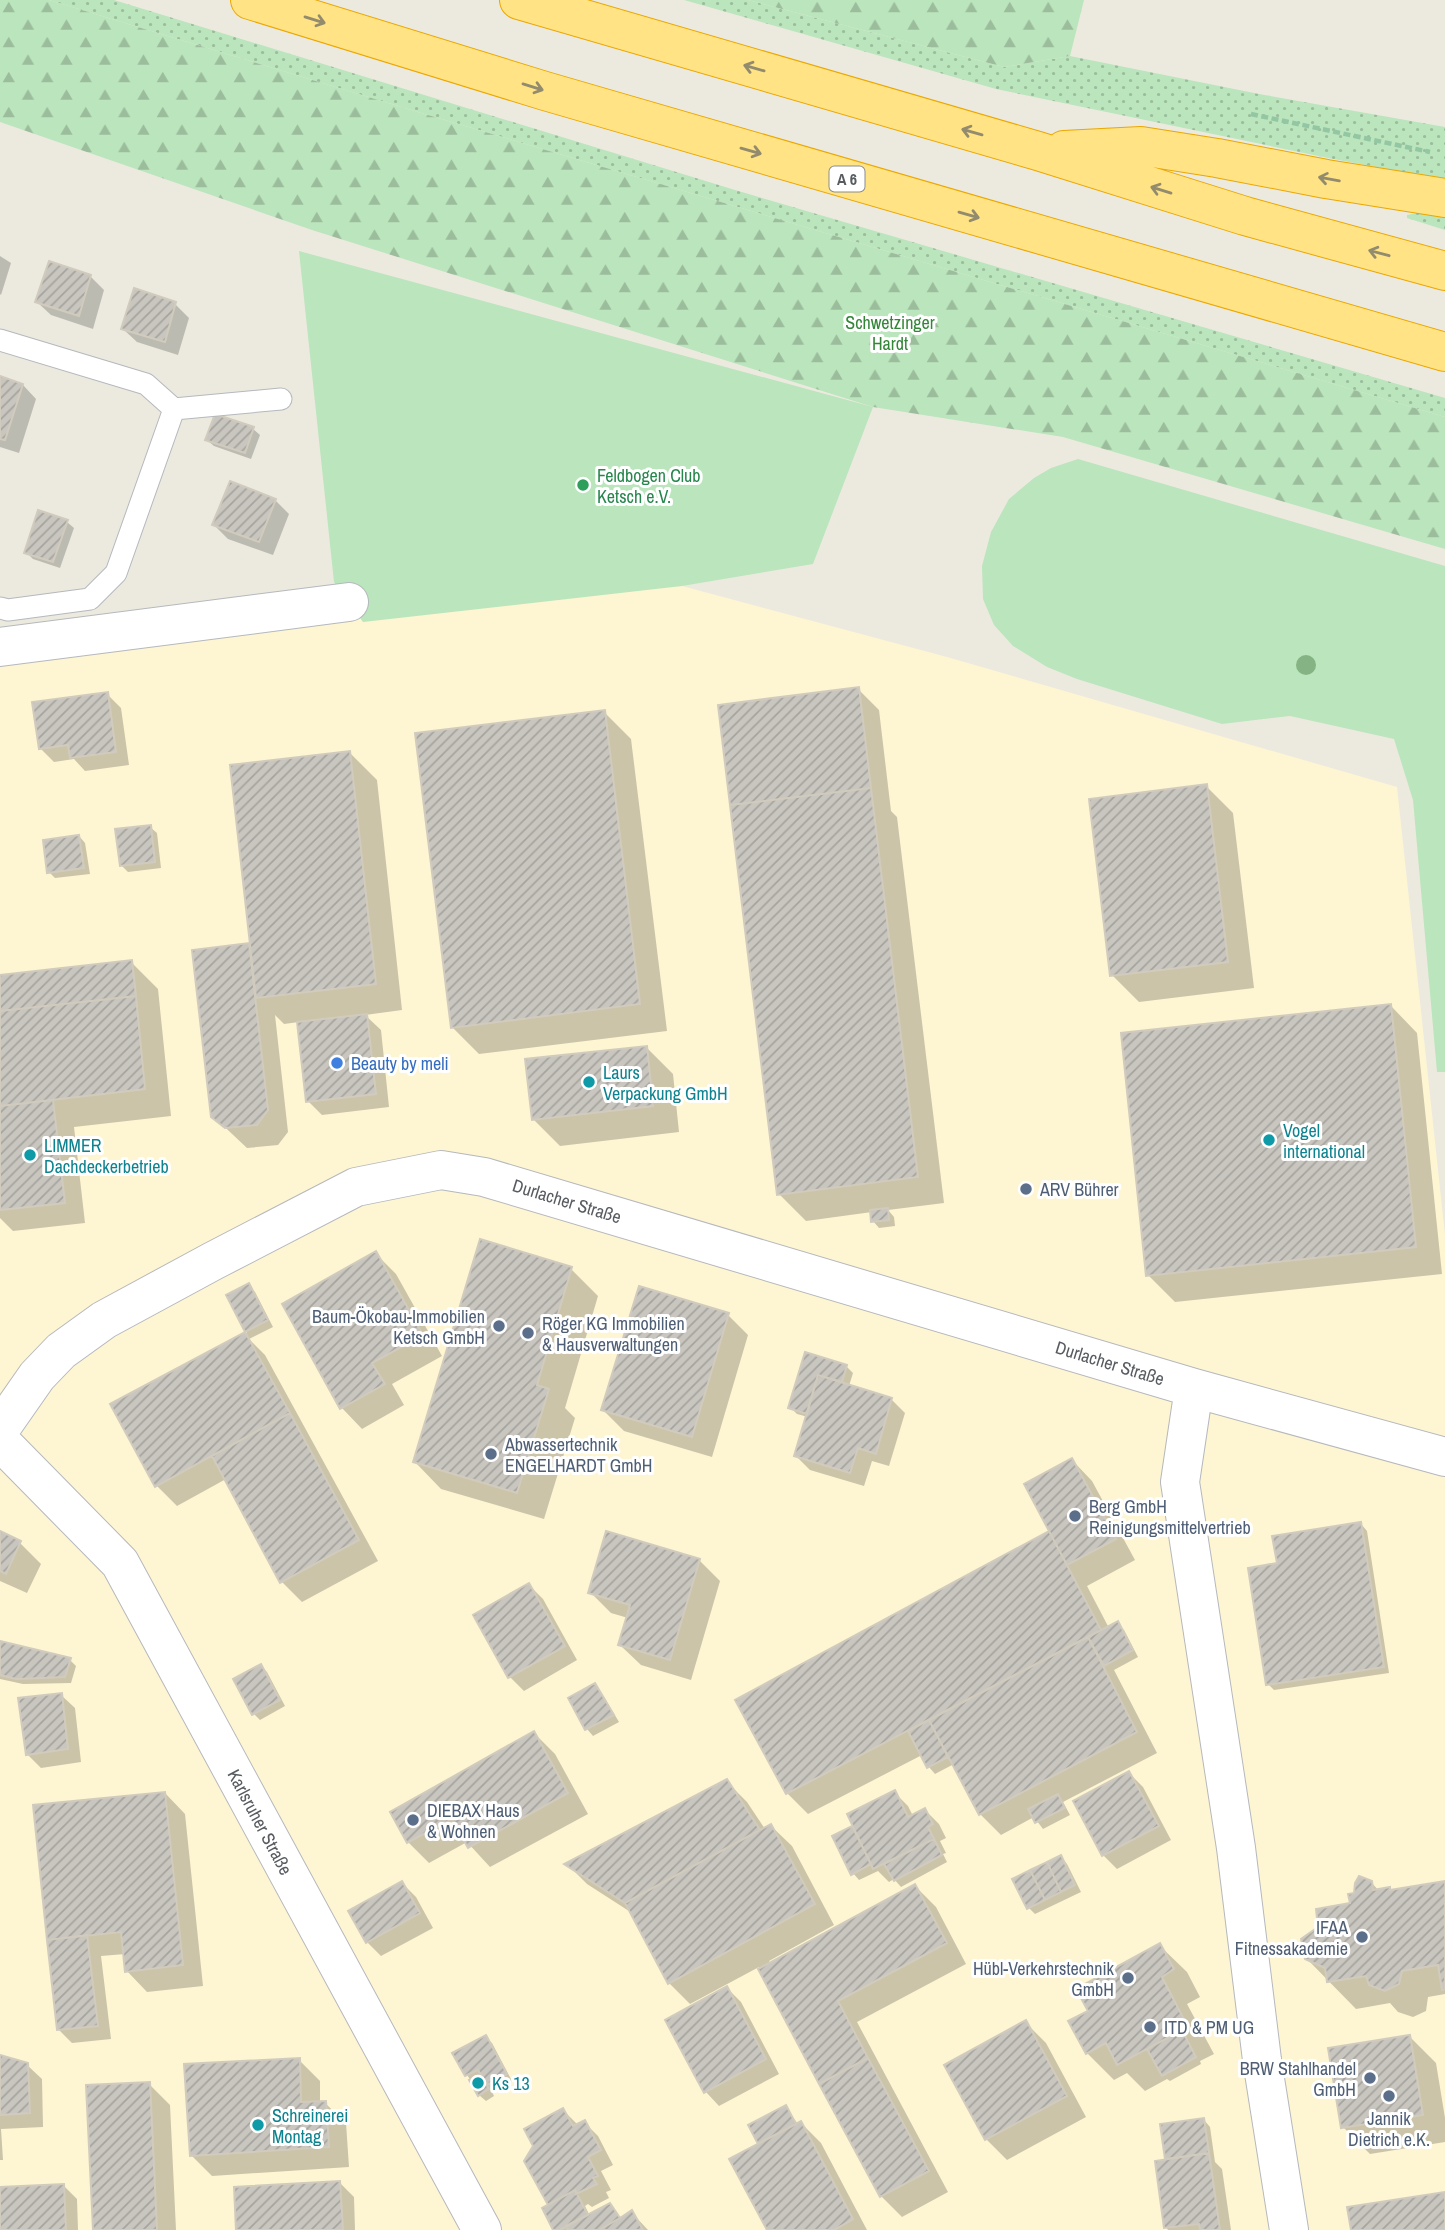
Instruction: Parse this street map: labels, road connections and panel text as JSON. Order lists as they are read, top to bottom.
{
  "streets": {
    "highway": ["A 6"],
    "street": ["Durlacher Straße", "Karlsruher Straße"]
  },
  "parks": ["Schwetzinger Hardt"],
  "places": [
    "Feldbogen Club Ketsch e.V.",
    "Beauty by meli",
    "Laurs Verpackung GmbH",
    "Vogel international",
    "LIMMER Dachdeckerbetrieb",
    "ARV Bührer",
    "Baum-Ökobau-Immobilien Ketsch GmbH",
    "Röger KG Immobilien & Hausverwaltungen",
    "Abwassertechnik ENGELHARDT GmbH",
    "Berg GmbH Reinigungsmittelvertrieb",
    "DIEBAX Haus & Wohnen",
    "IFAA Fitnessakademie",
    "Hübl-Verkehrstechnik GmbH",
    "ITD & PM UG",
    "BRW Stahlhandel GmbH",
    "Ks 13",
    "Jannik Dietrich e.K.",
    "Schreinerei Montag"
  ]
}
